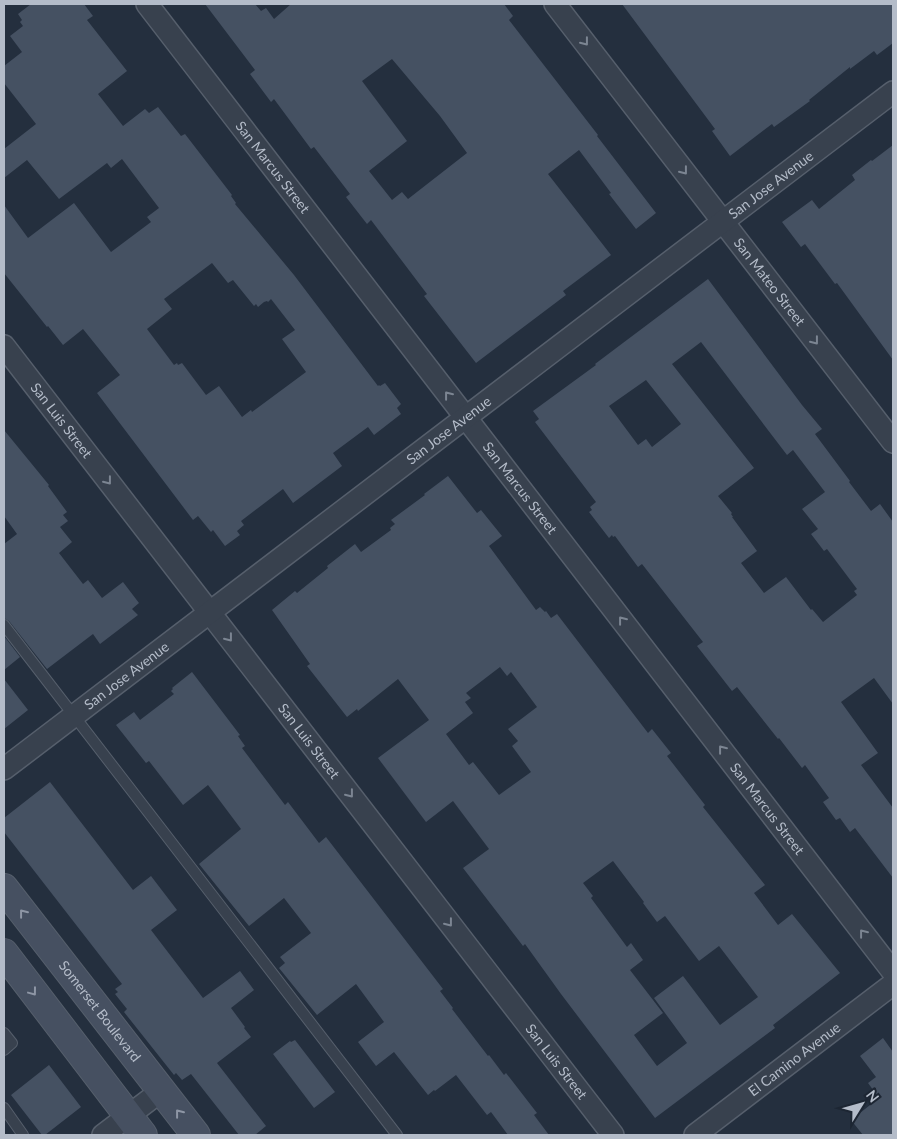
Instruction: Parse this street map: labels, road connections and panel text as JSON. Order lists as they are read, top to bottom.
{
  "streets": {
    "main road": ["Somerset Boulevard"],
    "street": [
      "San Marcus Street",
      "San Jose Avenue",
      "San Mateo Street",
      "San Luis Street",
      "El Camino Avenue"
    ]
  },
  "crossings": [
    ["San Marcus Street", "San Jose Avenue"],
    ["San Jose Avenue", "San Mateo Street"],
    ["San Jose Avenue", "San Luis Street"]
  ],
  "one_way": ["San Marcus Street", "San Mateo Street", "San Luis Street"],
  "north": "top right"
}
